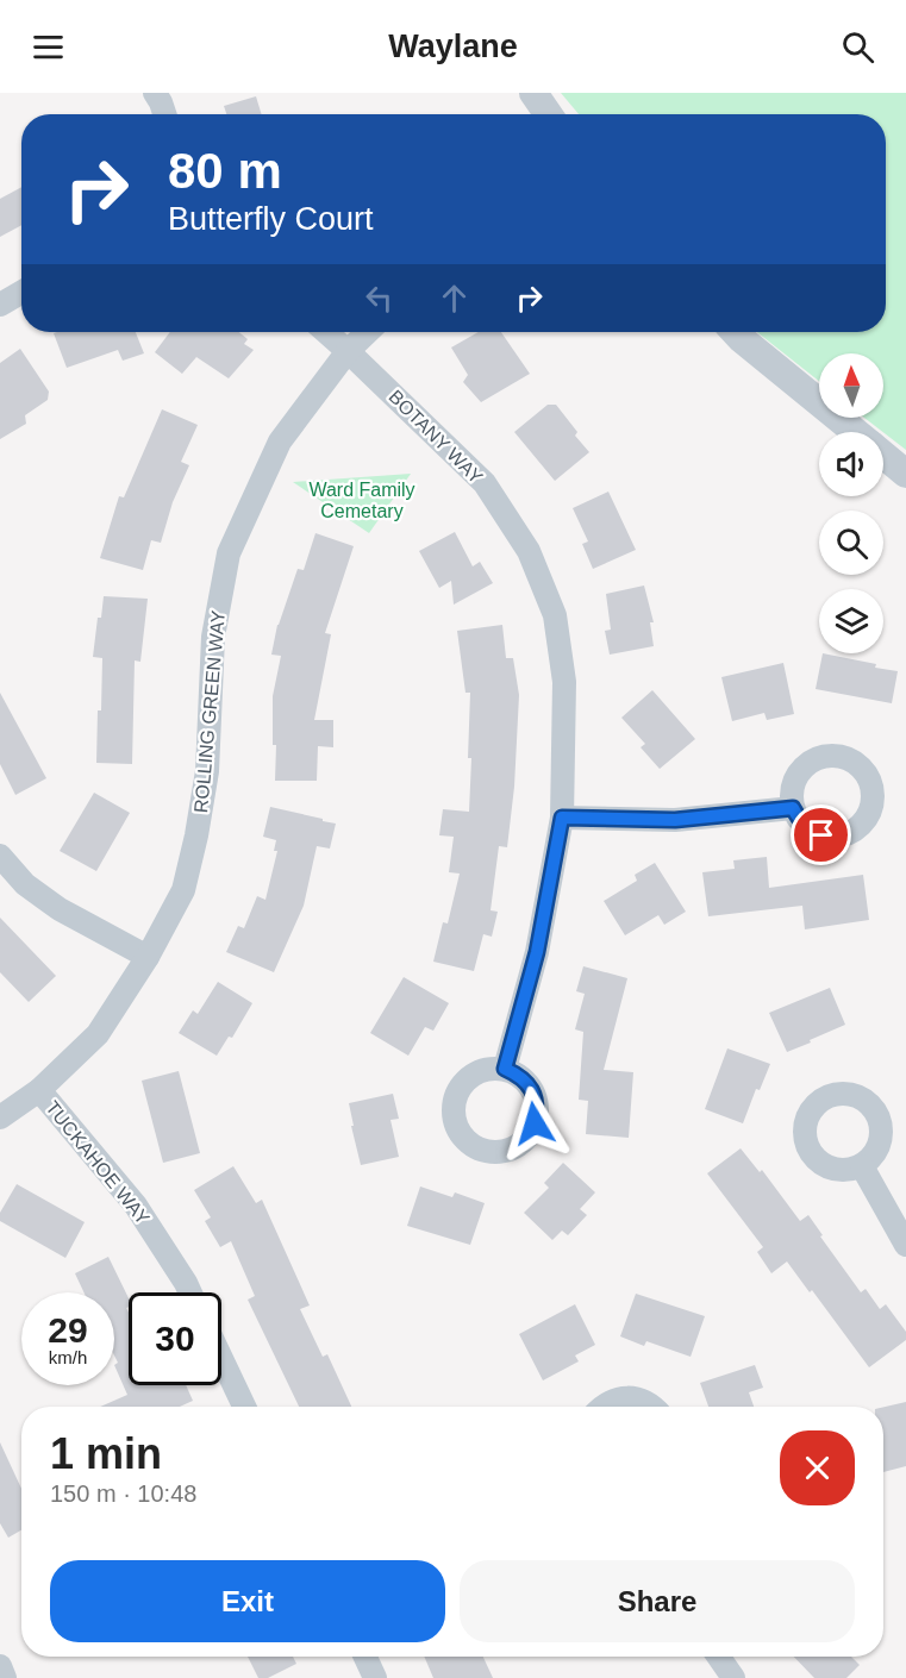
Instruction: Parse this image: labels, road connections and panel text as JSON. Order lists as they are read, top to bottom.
{
  "streets": {
    "street": ["BOTANY WAY", "ROLLING GREEN WAY", "TUCKAHOE WAY"]
  },
  "crossings": [
    ["BOTANY WAY", "ROLLING GREEN WAY"],
    ["ROLLING GREEN WAY", "TUCKAHOE WAY"]
  ],
  "parks": ["Ward Family Cemetary"],
  "north": "top",
  "page": {
    "header": "Waylane",
    "turn": ["80 m", "Butterfly Court"],
    "speed": "29 km/h",
    "limit": "30",
    "heading": ["1 min", "150 m · 10:48"],
    "buttons": ["Exit", "Share"]
  }
}
